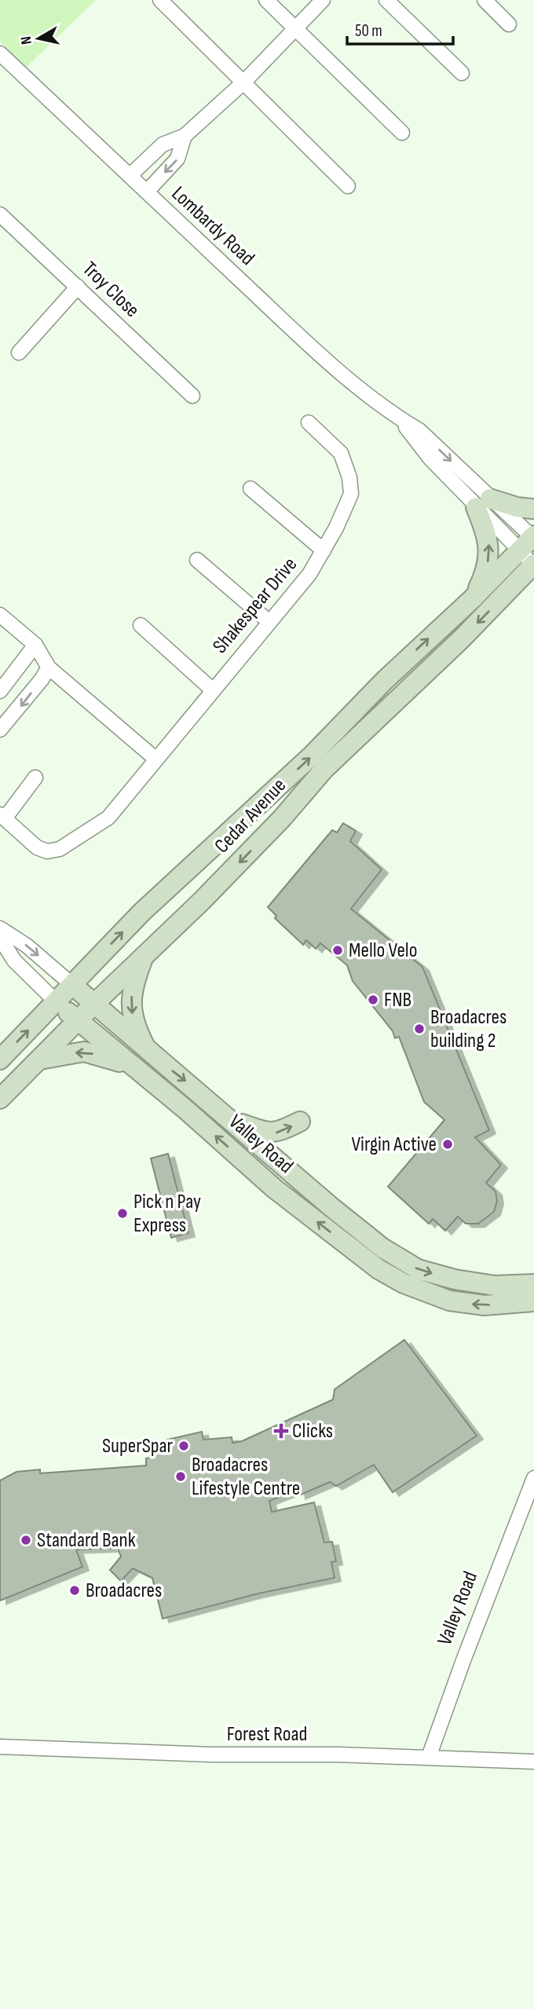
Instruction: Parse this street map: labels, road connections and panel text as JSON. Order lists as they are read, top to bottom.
{
  "streets": {
    "main road": ["Cedar Avenue", "Valley Road"],
    "street": [
      "Lombardy Road",
      "Troy Close",
      "Shakespear Drive",
      "Forest Road"
    ]
  },
  "crossings": [
    ["Lombardy Road", "Cedar Avenue"],
    ["Cedar Avenue", "Valley Road"],
    ["Valley Road", "Forest Road"]
  ],
  "places": {
    "other": [
      "Mello Velo",
      "FNB",
      "Broadacres building 2",
      "Virgin Active",
      "Pick n Pay Express",
      "SuperSpar",
      "Broadacres Lifestyle Centre",
      "Standard Bank",
      "Broadacres"
    ],
    "health": ["Clicks"]
  },
  "scale_bar": "50 m",
  "north": "left"
}
